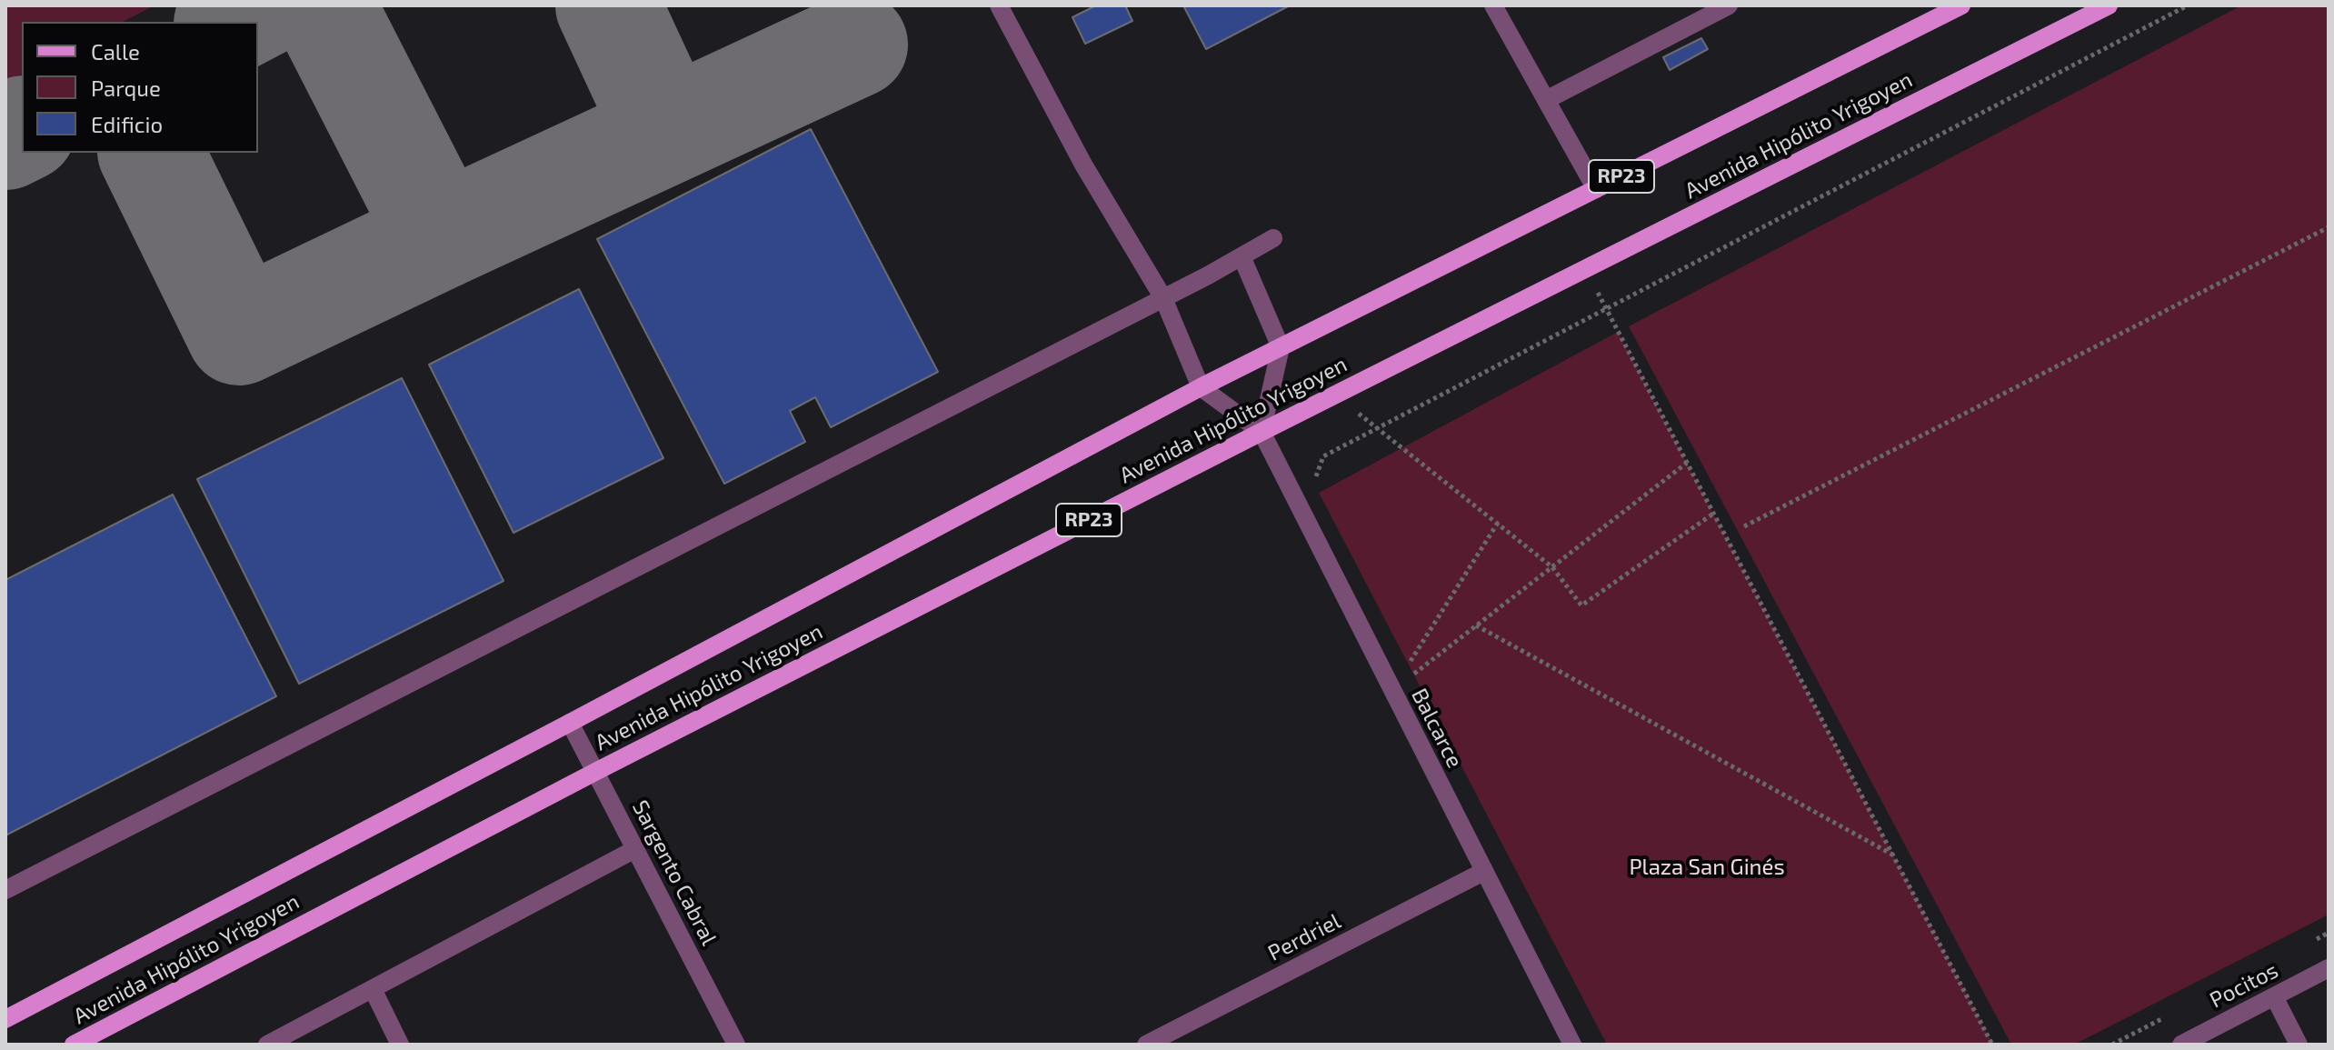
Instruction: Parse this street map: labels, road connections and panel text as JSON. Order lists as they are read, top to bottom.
{
  "streets": {
    "main road": ["Avenida Hipólito Yrigoyen", "RP23"],
    "street": [
      "Balcarce",
      "Sargento Cabral",
      "Perdriel",
      "Pocitos"
    ]
  },
  "crossings": [
    ["Avenida Hipólito Yrigoyen", "Balcarce"],
    ["Avenida Hipólito Yrigoyen", "Sargento Cabral"],
    ["Balcarce", "Perdriel"]
  ],
  "parks": ["Plaza San Ginés"],
  "legend": ["Calle", "Parque", "Edificio"]
}
